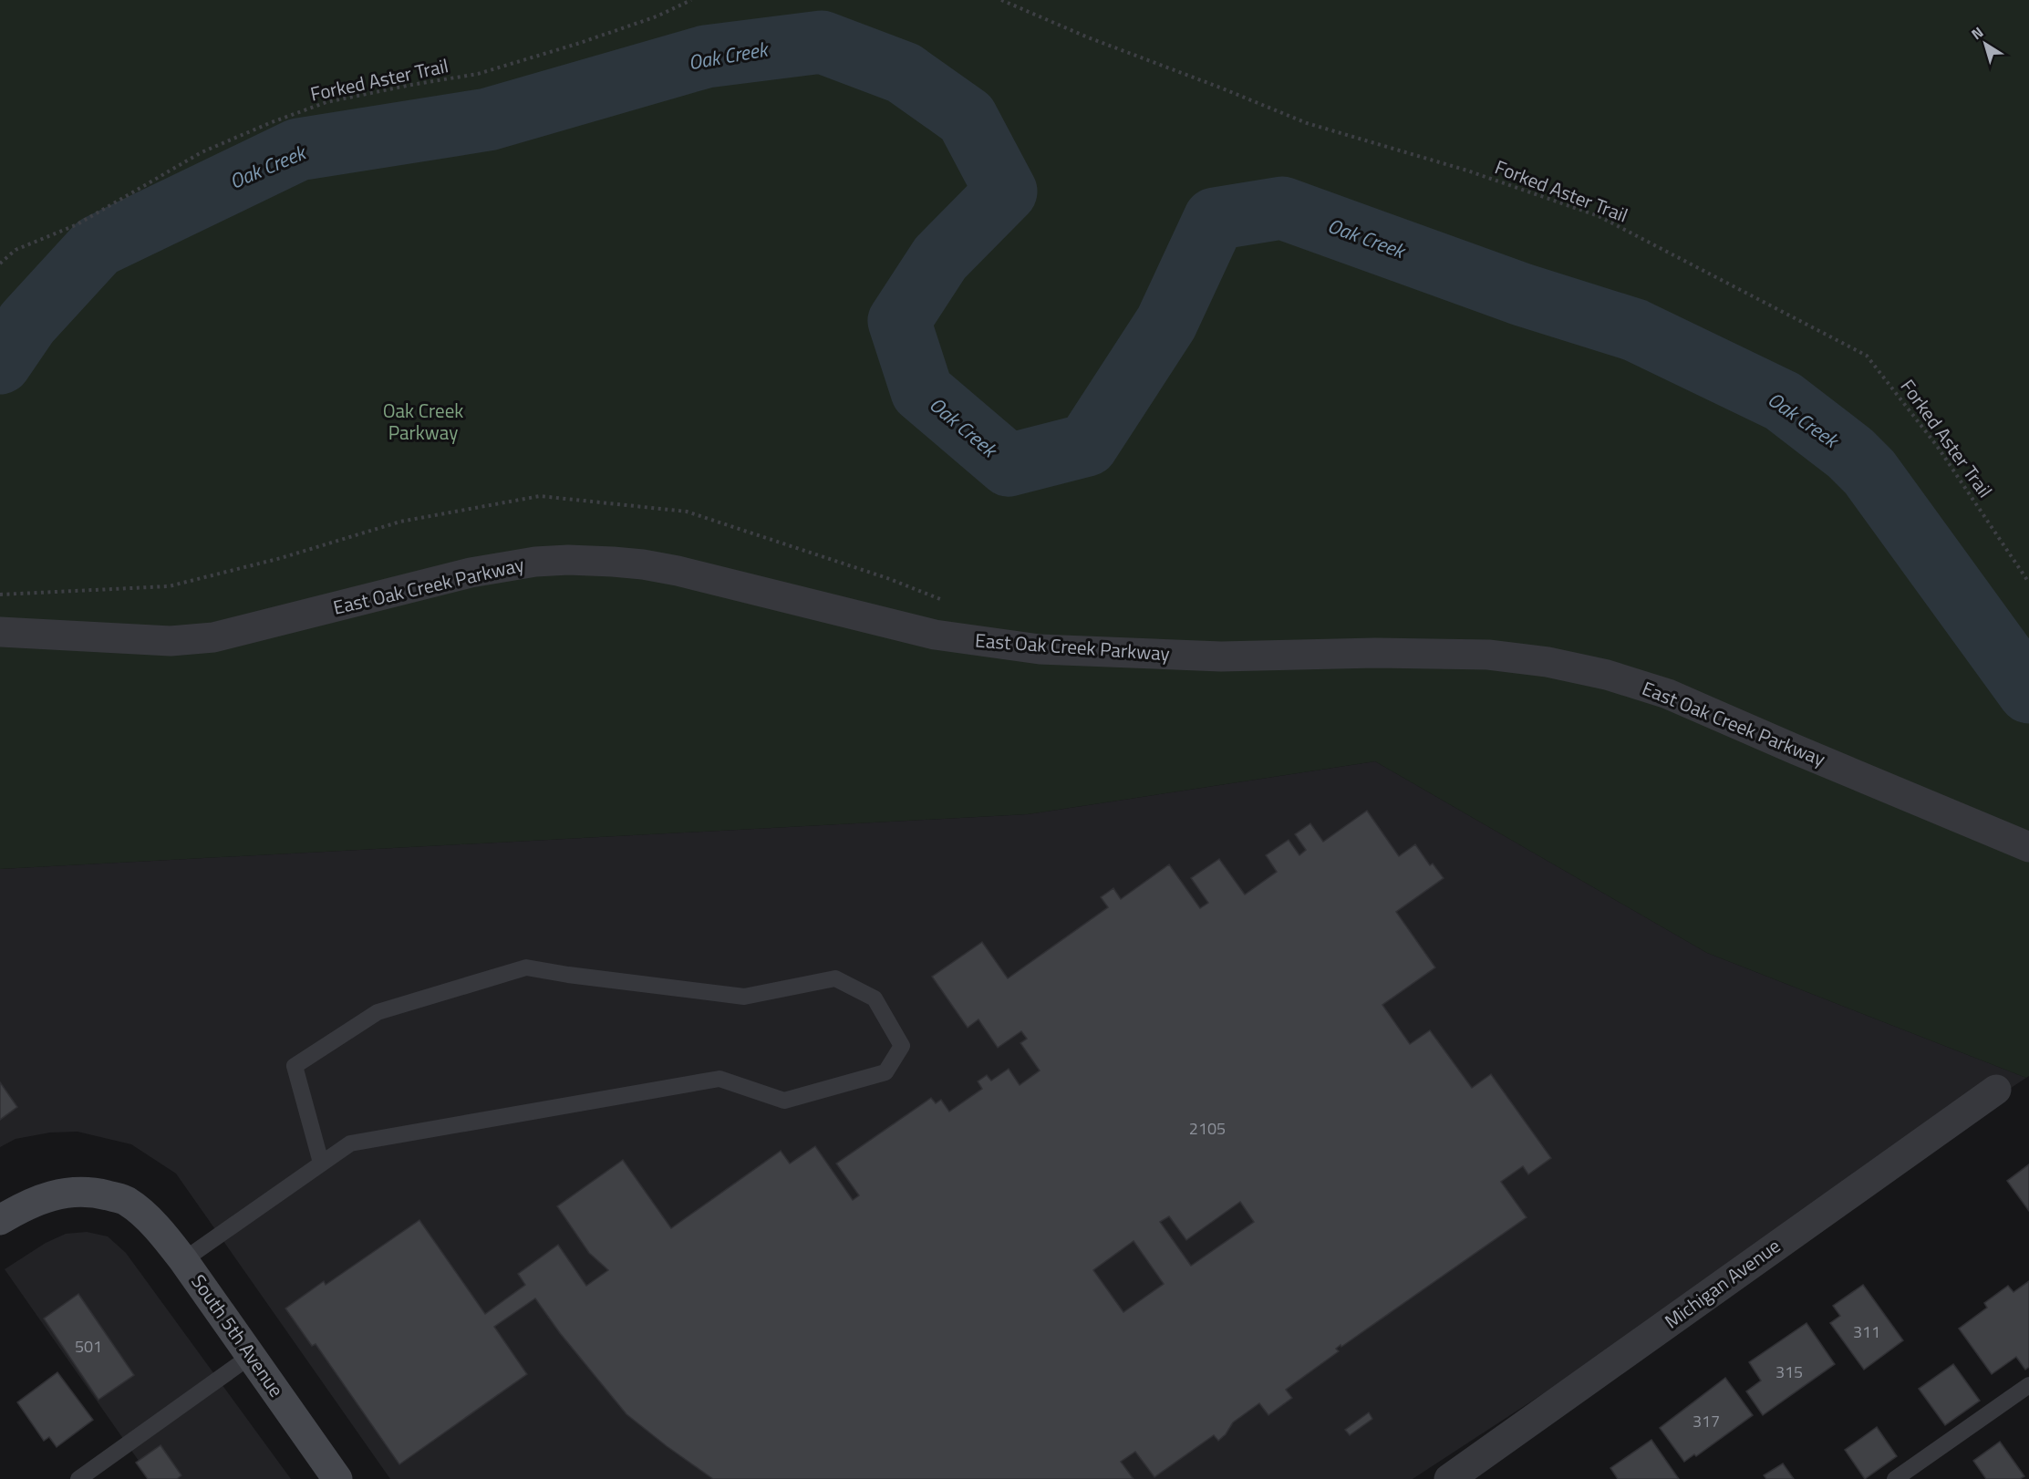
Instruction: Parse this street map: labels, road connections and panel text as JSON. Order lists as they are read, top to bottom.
{
  "streets": {
    "street": ["East Oak Creek Parkway", "Michigan Avenue", "South 5th Avenue"],
    "path": ["Forked Aster Trail"]
  },
  "water": ["Oak Creek"],
  "parks": ["Oak Creek Parkway"],
  "house_numbers": [
    "2105",
    "311",
    "501",
    "315",
    "317"
  ],
  "north": "top left"
}
